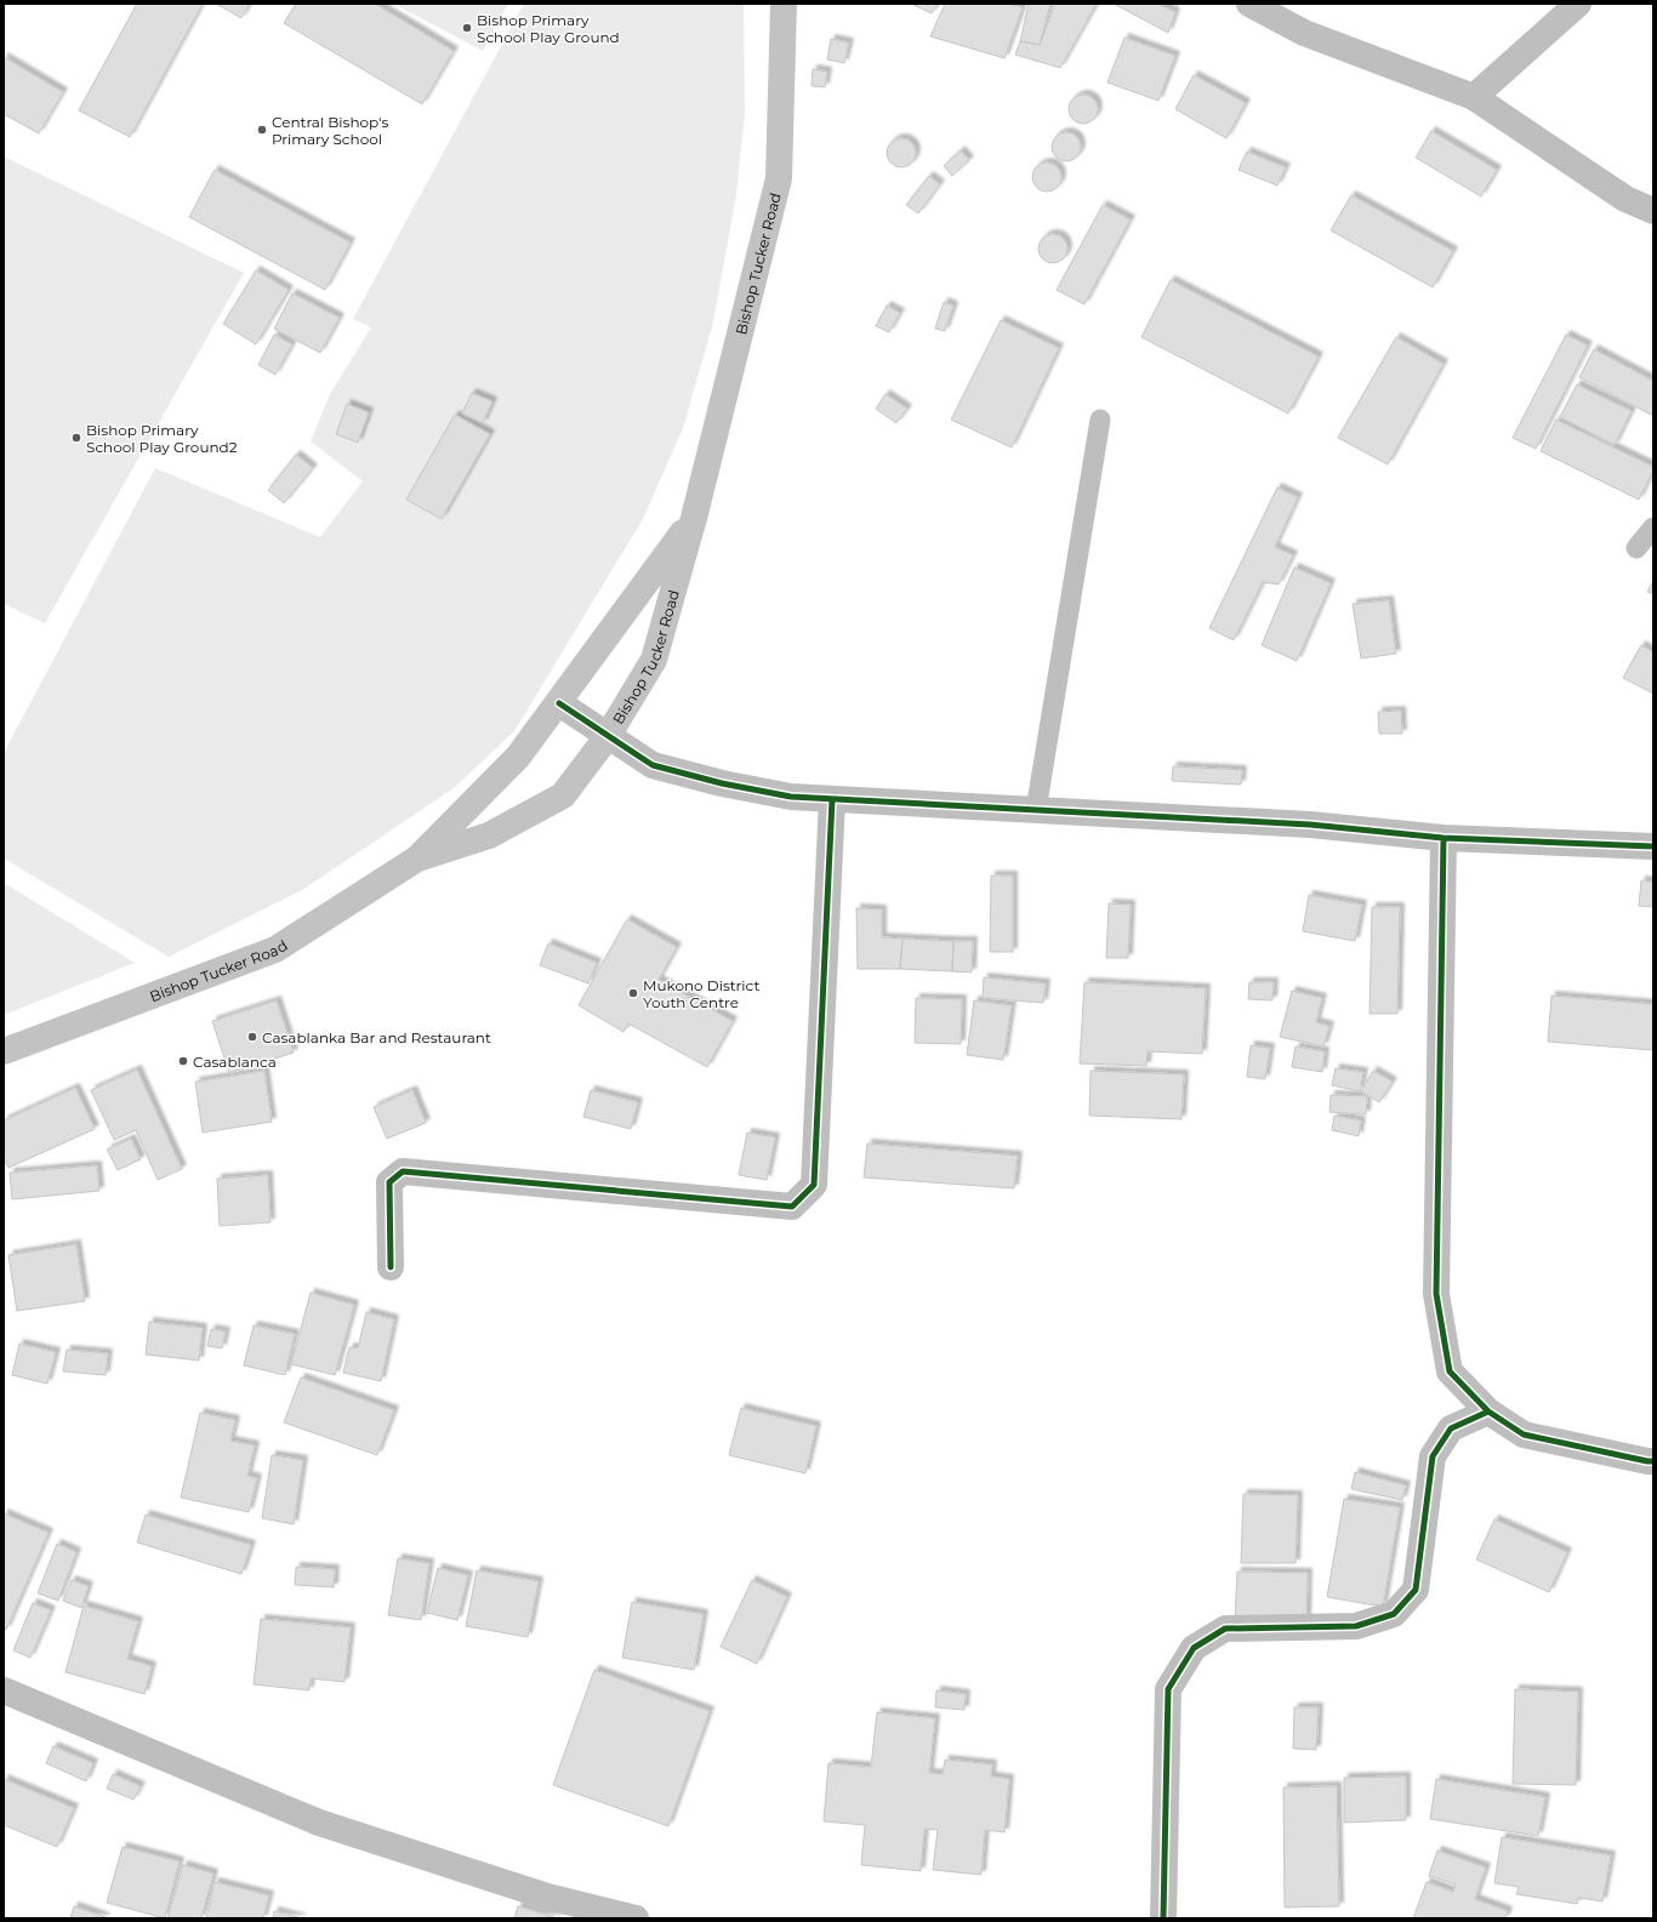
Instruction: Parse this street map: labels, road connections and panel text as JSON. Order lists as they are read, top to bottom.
{
  "streets": {
    "main road": ["Bishop Tucker Road"]
  },
  "places": [
    "Bishop Primary School Play Ground",
    "Central Bishop's Primary School",
    "Bishop Primary School Play Ground2",
    "Mukono District Youth Centre",
    "Casablanka Bar and Restaurant",
    "Casablanca"
  ]
}
